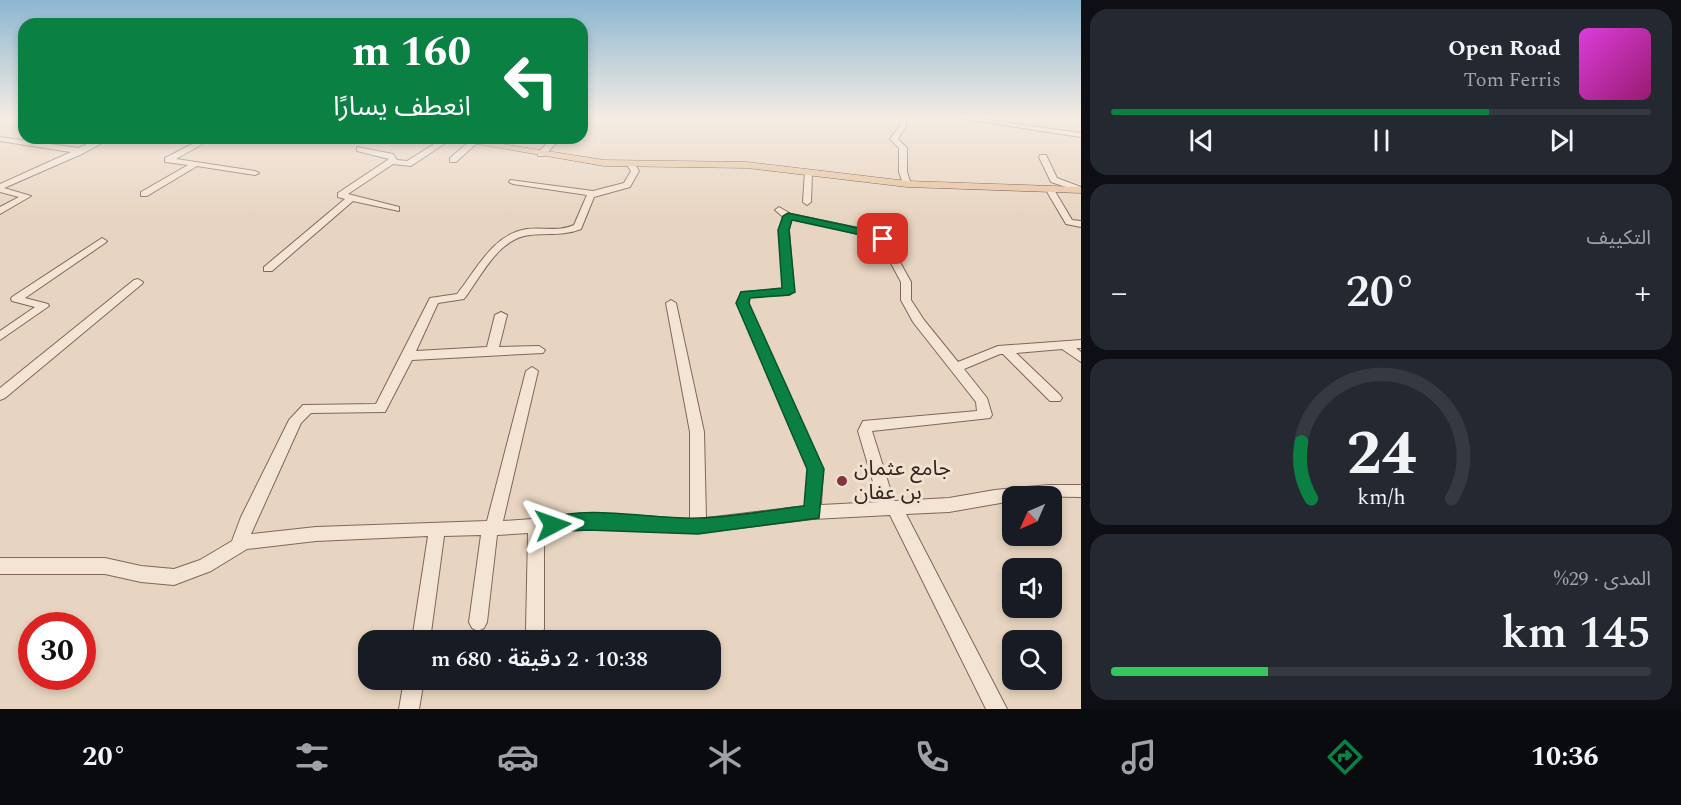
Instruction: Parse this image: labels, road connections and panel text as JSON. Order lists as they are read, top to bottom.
{
  "places": ["جامع عثمان بن عفان"],
  "north": "bottom left",
  "page": {
    "turn": ["160 m", "انعطف يسارًا"],
    "song": ["Open Road", "Tom Ferris"],
    "tile": [
      "التكييف",
      ["المدى · 29%", "145 km"]
    ],
    "heat": ["−", "20°", "+"],
    "limit": "30",
    "trip": "10:38 · 2 دقيقة · 680 m",
    "tabs": ["10:36", "20°"],
    "gauge": ["24", "km/h"]
  }
}
